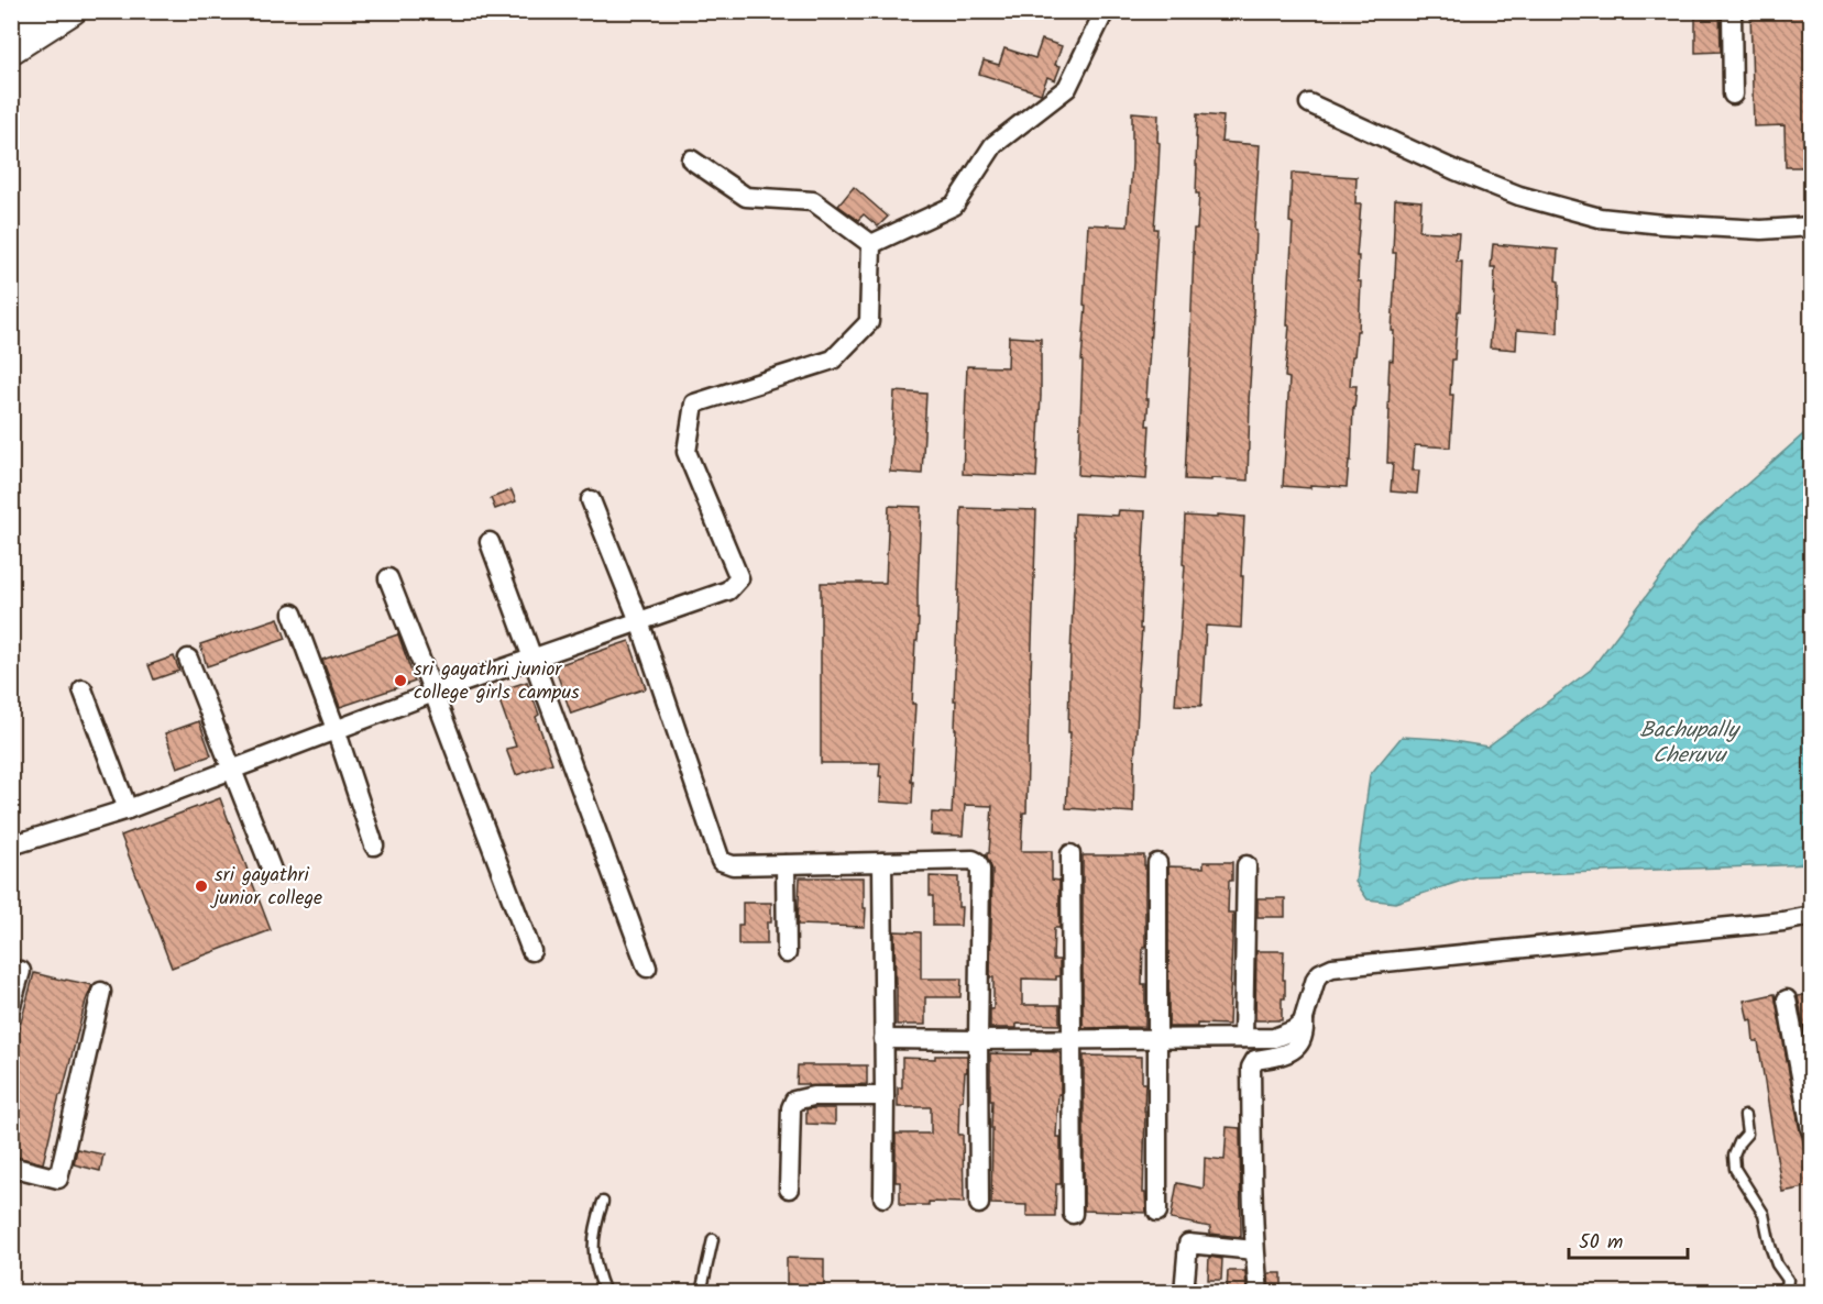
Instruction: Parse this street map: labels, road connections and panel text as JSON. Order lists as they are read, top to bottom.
{
  "water": ["Bachupally Cheruvu"],
  "places": ["sri gayathri junior college girls campus", "sri gayathri junior college"],
  "scale_bar": "50 m"
}
